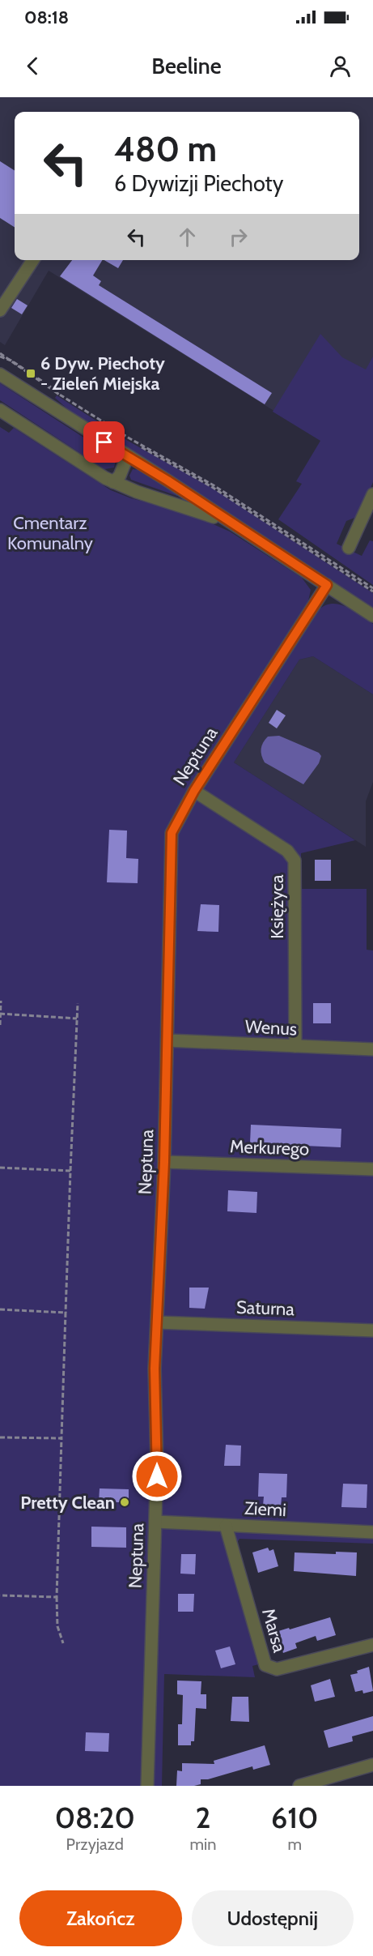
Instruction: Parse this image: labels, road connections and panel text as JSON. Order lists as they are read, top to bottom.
{
  "streets": {
    "street": [
      "Neptuna",
      "Księżyca",
      "Wenus",
      "Merkurego",
      "Saturna",
      "Ziemi",
      "Marsa"
    ]
  },
  "crossings": [
    ["Neptuna", "Księżyca"],
    ["Neptuna", "Wenus"],
    ["Neptuna", "Merkurego"],
    ["Neptuna", "Saturna"],
    ["Neptuna", "Ziemi"],
    ["Księżyca", "Wenus"],
    ["Ziemi", "Marsa"]
  ],
  "parks": ["Cmentarz Komunalny"],
  "places": {
    "transit": ["6 Dyw. Piechoty - Zieleń Miejska"],
    "other": ["Pretty Clean"]
  },
  "page": {
    "status": "08:18",
    "header": "Beeline",
    "turn": ["480 m", "6 Dywizji Piechoty"],
    "eta": [
      "08:20",
      "Przyjazd",
      "2",
      "min",
      "610",
      "m"
    ],
    "buttons": ["Zakończ", "Udostępnij"]
  }
}
